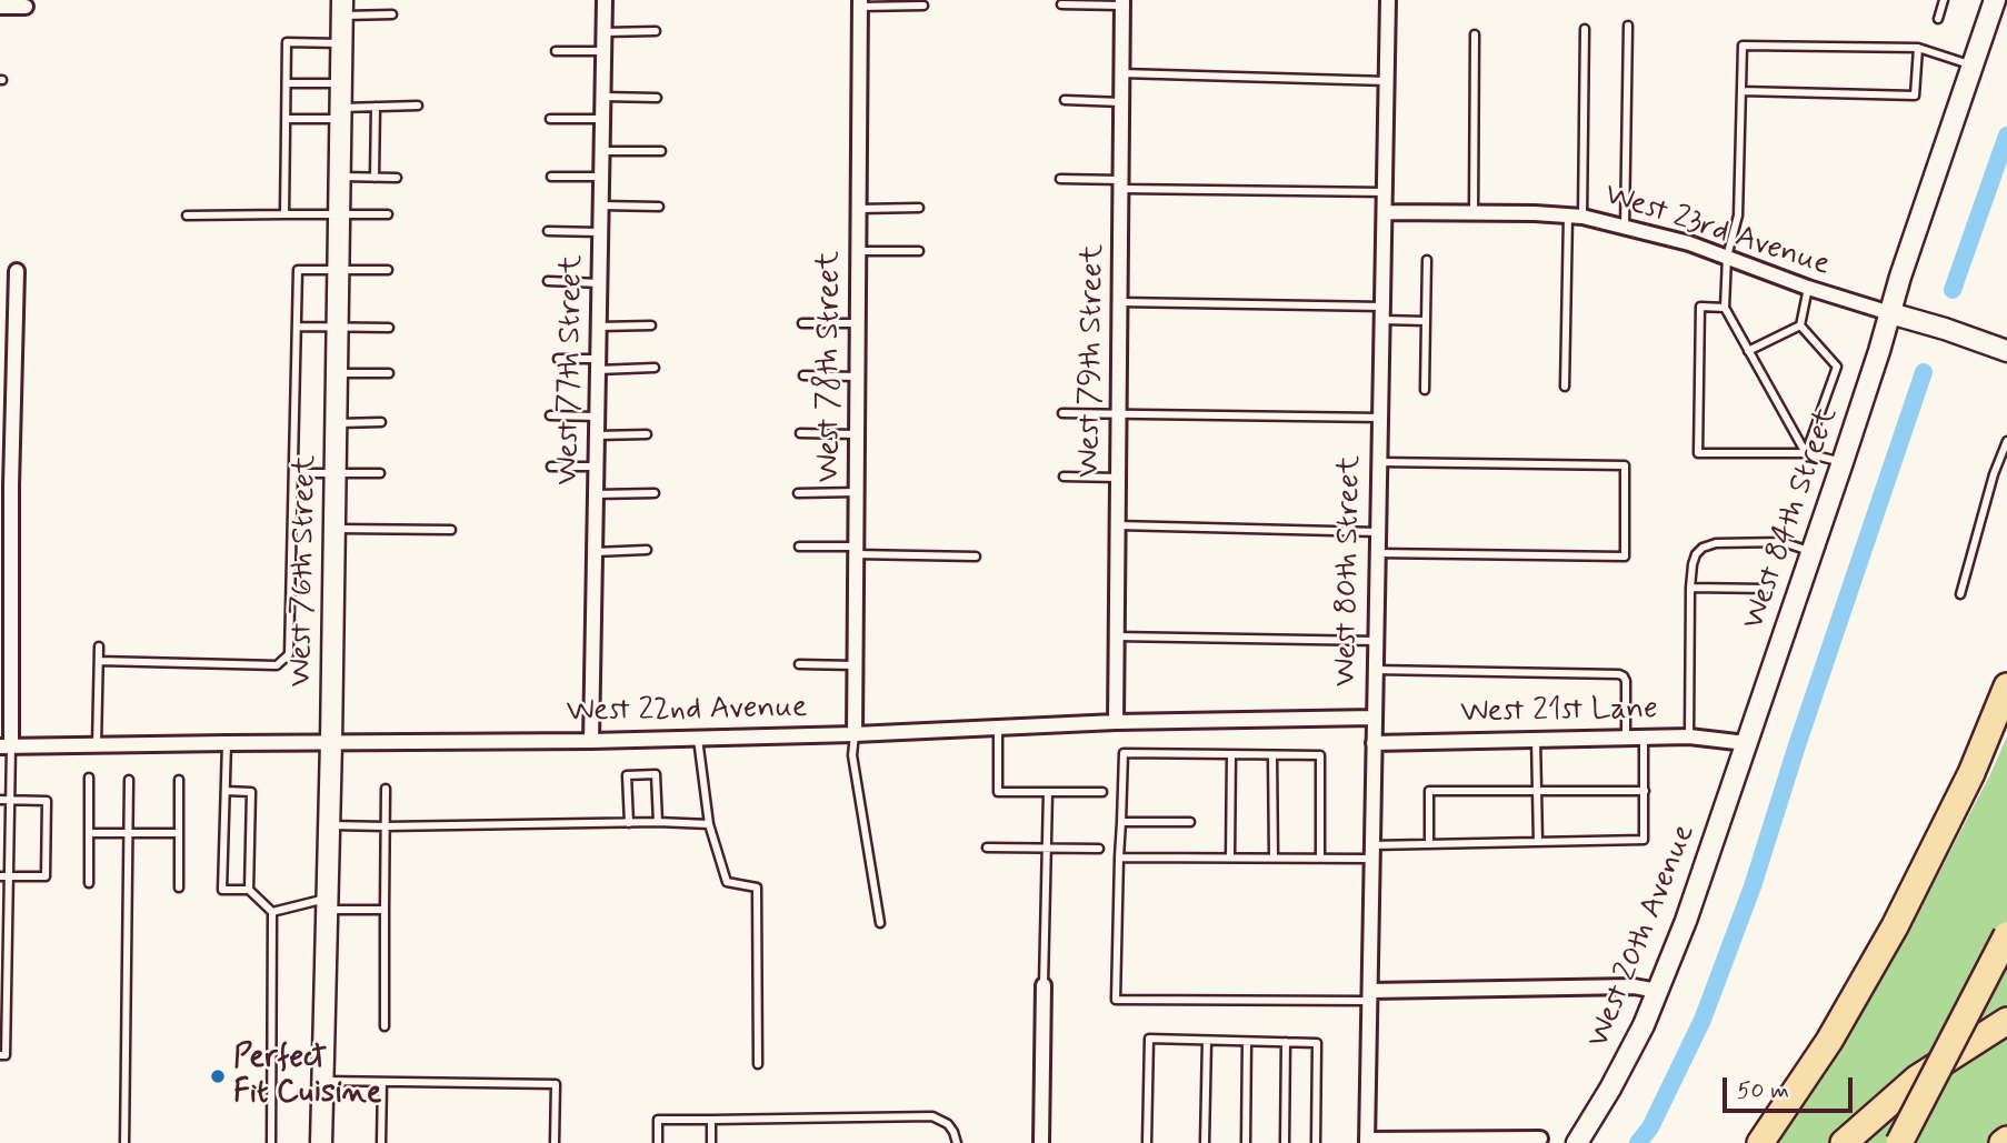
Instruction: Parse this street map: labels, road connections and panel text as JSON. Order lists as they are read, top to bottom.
{
  "streets": {
    "street": [
      "West 23rd Avenue",
      "West 79th Street",
      "West 78th Street",
      "West 77th Street",
      "West 84th Street",
      "West 76th Street",
      "West 80th Street",
      "West 22nd Avenue",
      "West 21st Lane",
      "West 20th Avenue"
    ]
  },
  "crossings": [
    ["West 23rd Avenue", "West 84th Street"],
    ["West 23rd Avenue", "West 80th Street"],
    ["West 79th Street", "West 22nd Avenue"],
    ["West 78th Street", "West 22nd Avenue"],
    ["West 77th Street", "West 22nd Avenue"],
    ["West 84th Street", "West 21st Lane"],
    ["West 84th Street", "West 20th Avenue"],
    ["West 76th Street", "West 22nd Avenue"],
    ["West 80th Street", "West 22nd Avenue"],
    ["West 80th Street", "West 21st Lane"],
    ["West 21st Lane", "West 20th Avenue"]
  ],
  "places": ["Perfect Fit Cuisine"],
  "scale_bar": "50 m"
}
